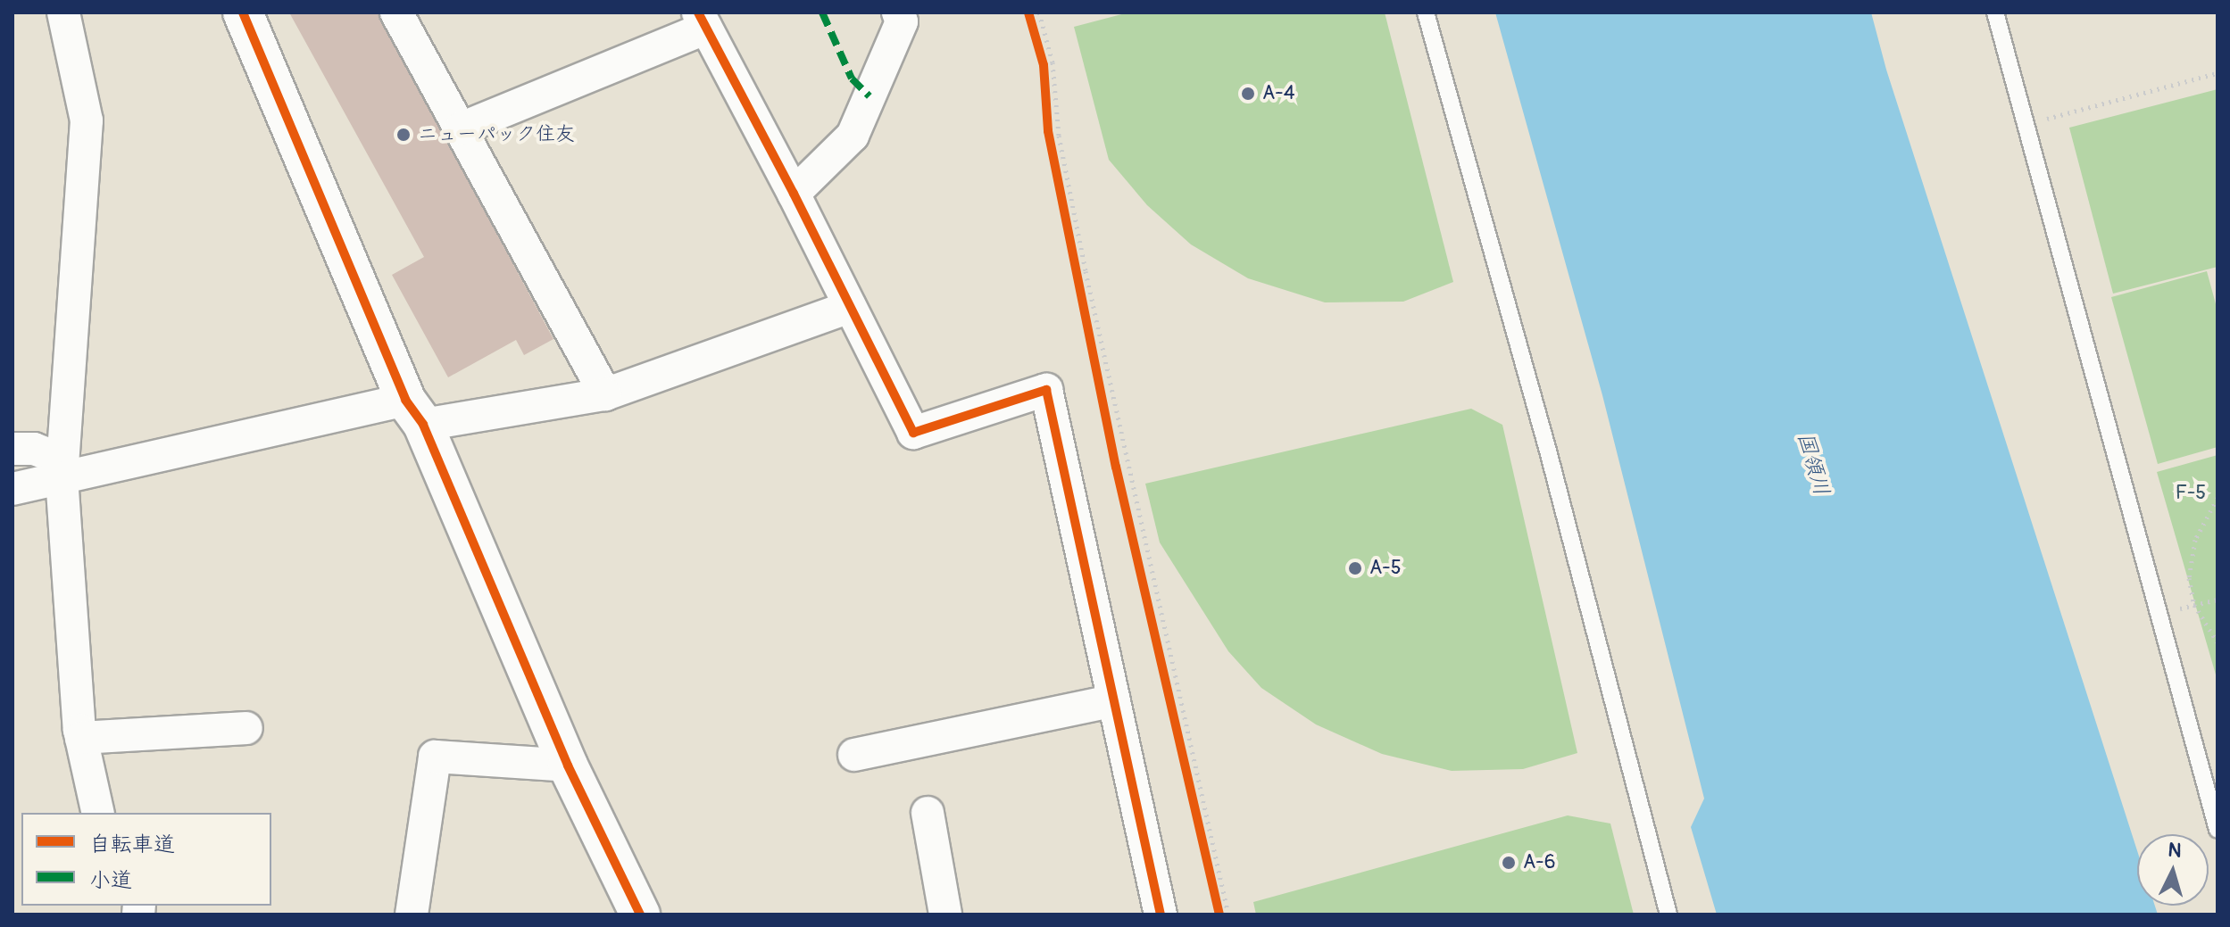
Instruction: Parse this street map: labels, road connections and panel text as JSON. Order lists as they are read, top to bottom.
{
  "water": ["国領川"],
  "parks": ["F-5"],
  "places": [
    "A-4",
    "ニューパック住友",
    "A-5",
    "A-6"
  ],
  "legend": ["自転車道", "小道"],
  "north": "top"
}
